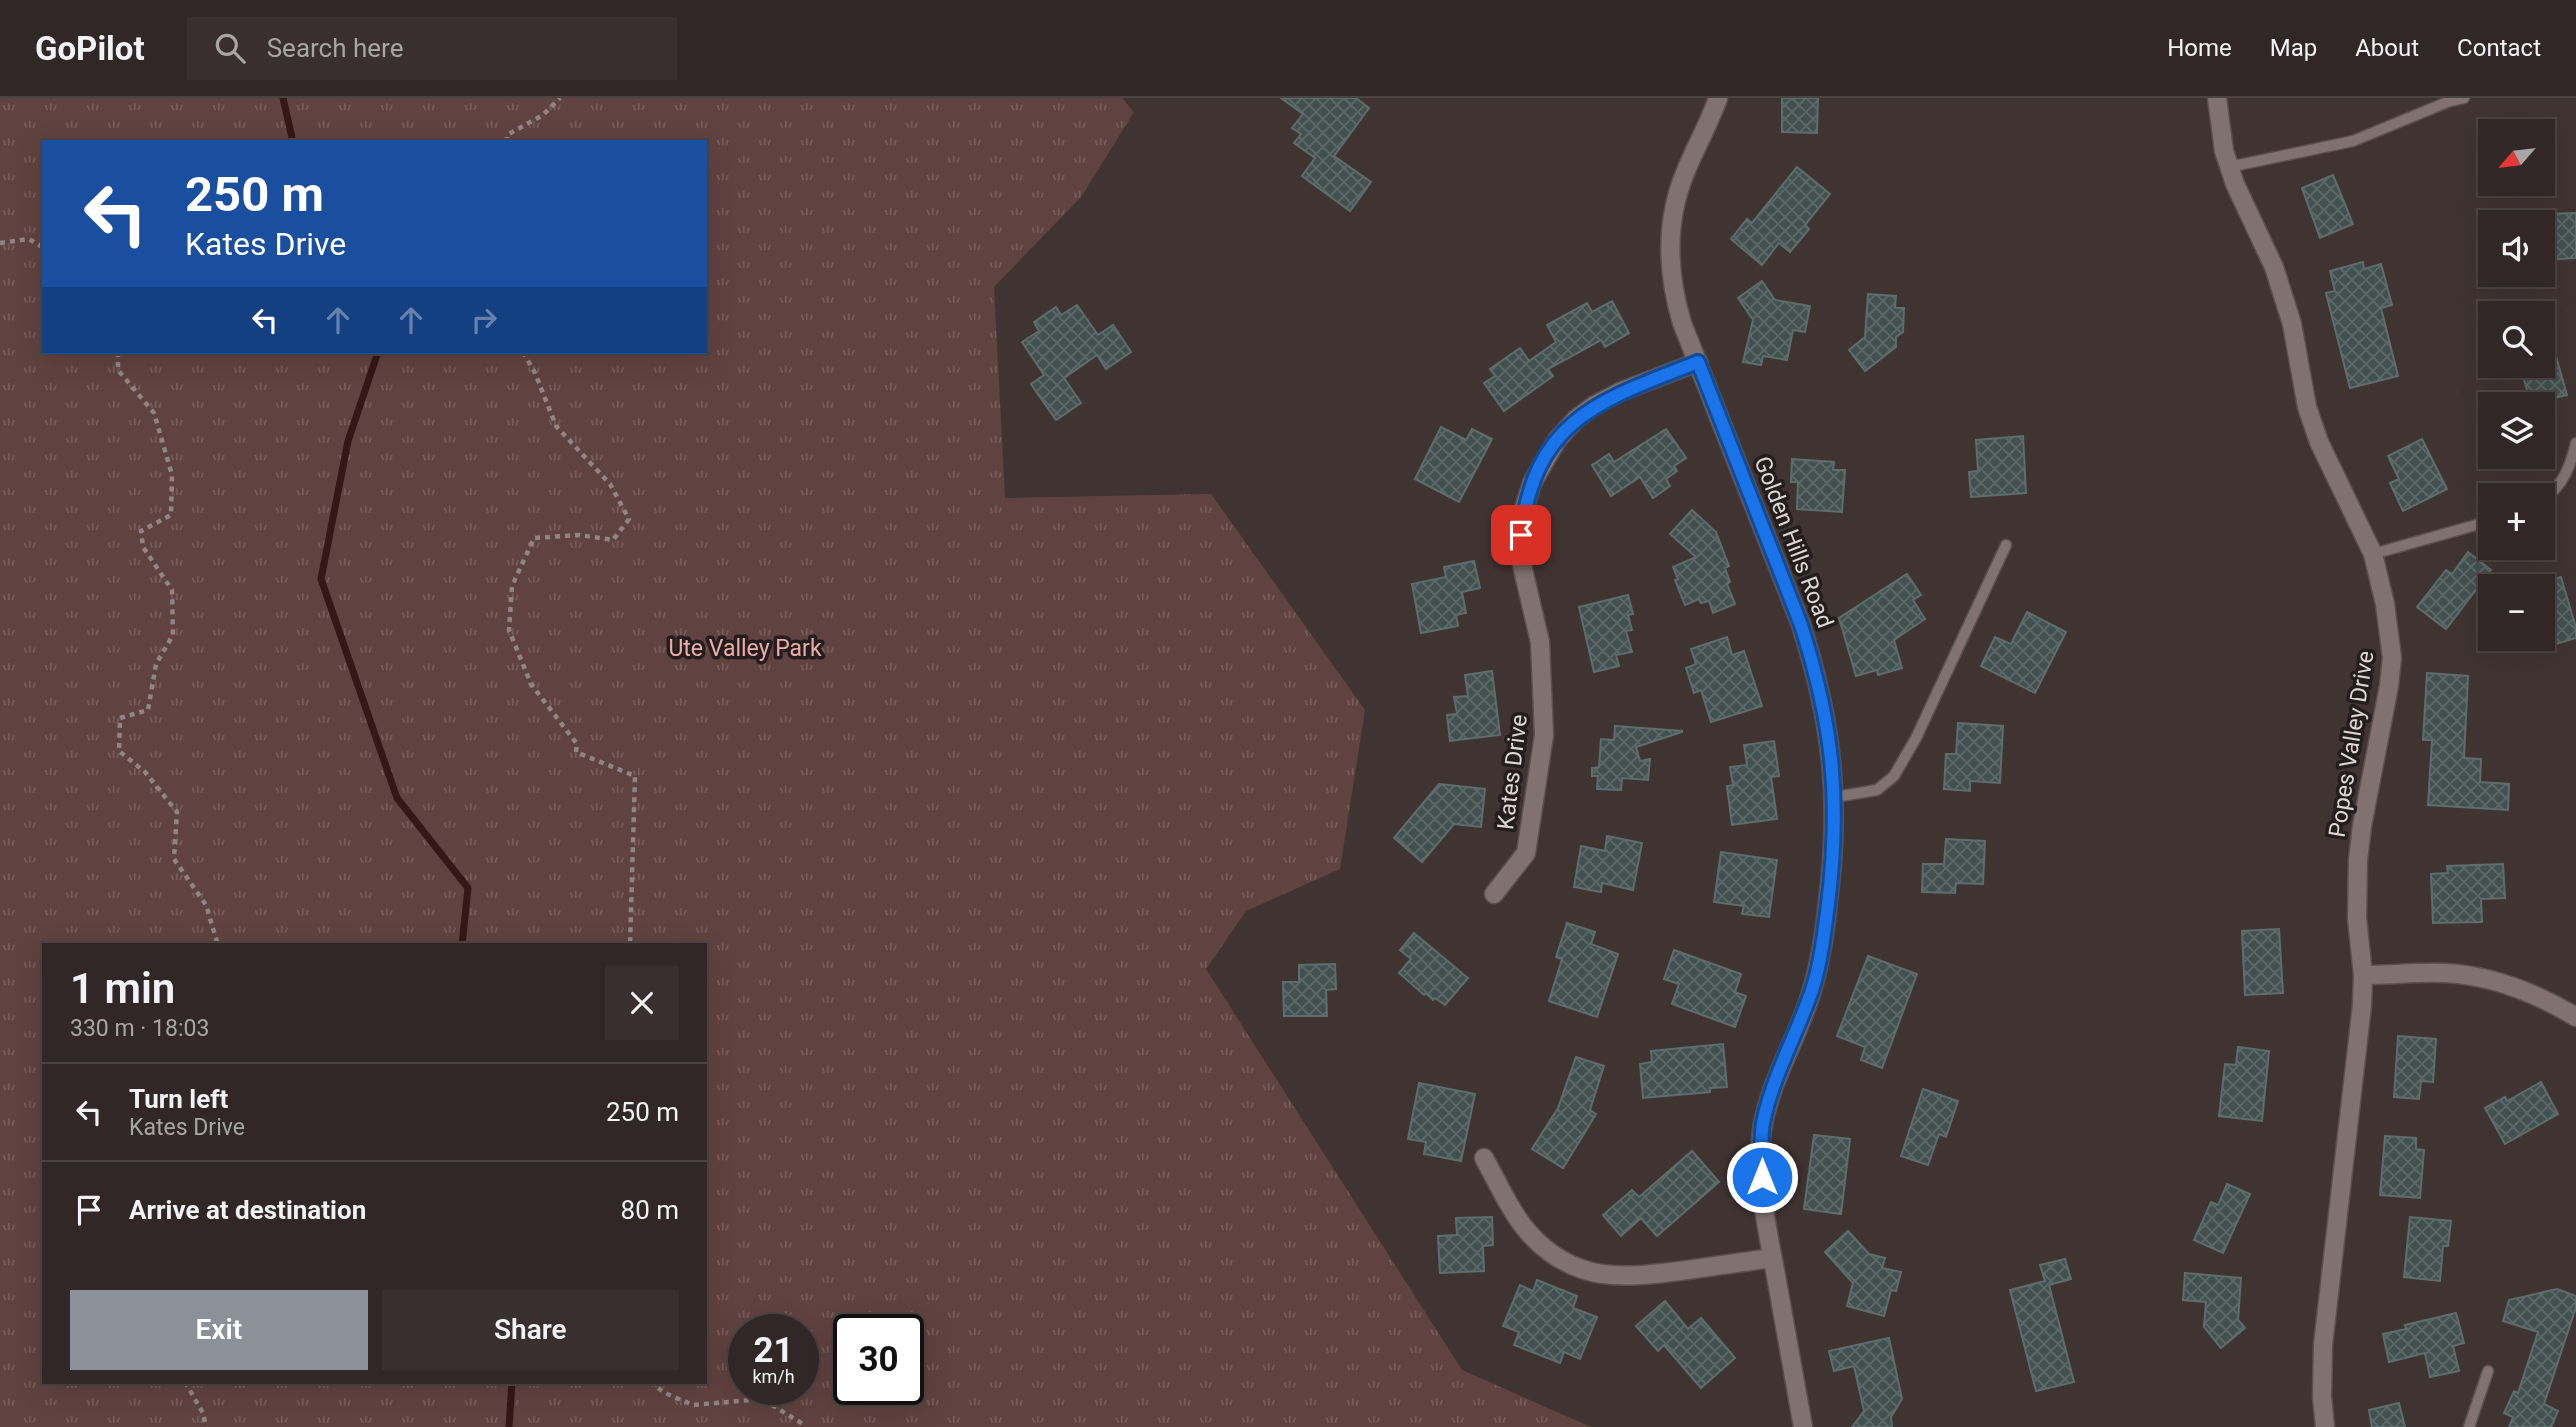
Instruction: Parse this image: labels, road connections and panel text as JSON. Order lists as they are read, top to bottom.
{
  "streets": {
    "street": ["Golden Hills Road", "Popes Valley Drive", "Kates Drive"]
  },
  "crossings": [
    ["Golden Hills Road", "Kates Drive"]
  ],
  "parks": ["Ute Valley Park"],
  "north": "bottom left",
  "page": {
    "header": "GoPilot",
    "search": "Search here",
    "nav": [
      "Home",
      "Map",
      "About",
      "Contact"
    ],
    "map_buttons": ["+", "−"],
    "turn": ["250 m", "Kates Drive"],
    "heading": ["1 min", "330 m · 18:03"],
    "list": [
      {
        "name": "Turn left",
        "note": "Kates Drive",
        "value": "250 m"
      },
      {
        "name": "Arrive at destination",
        "value": "80 m"
      }
    ],
    "buttons": ["Exit", "Share"],
    "speed": "21 km/h",
    "limit": "30"
  }
}
